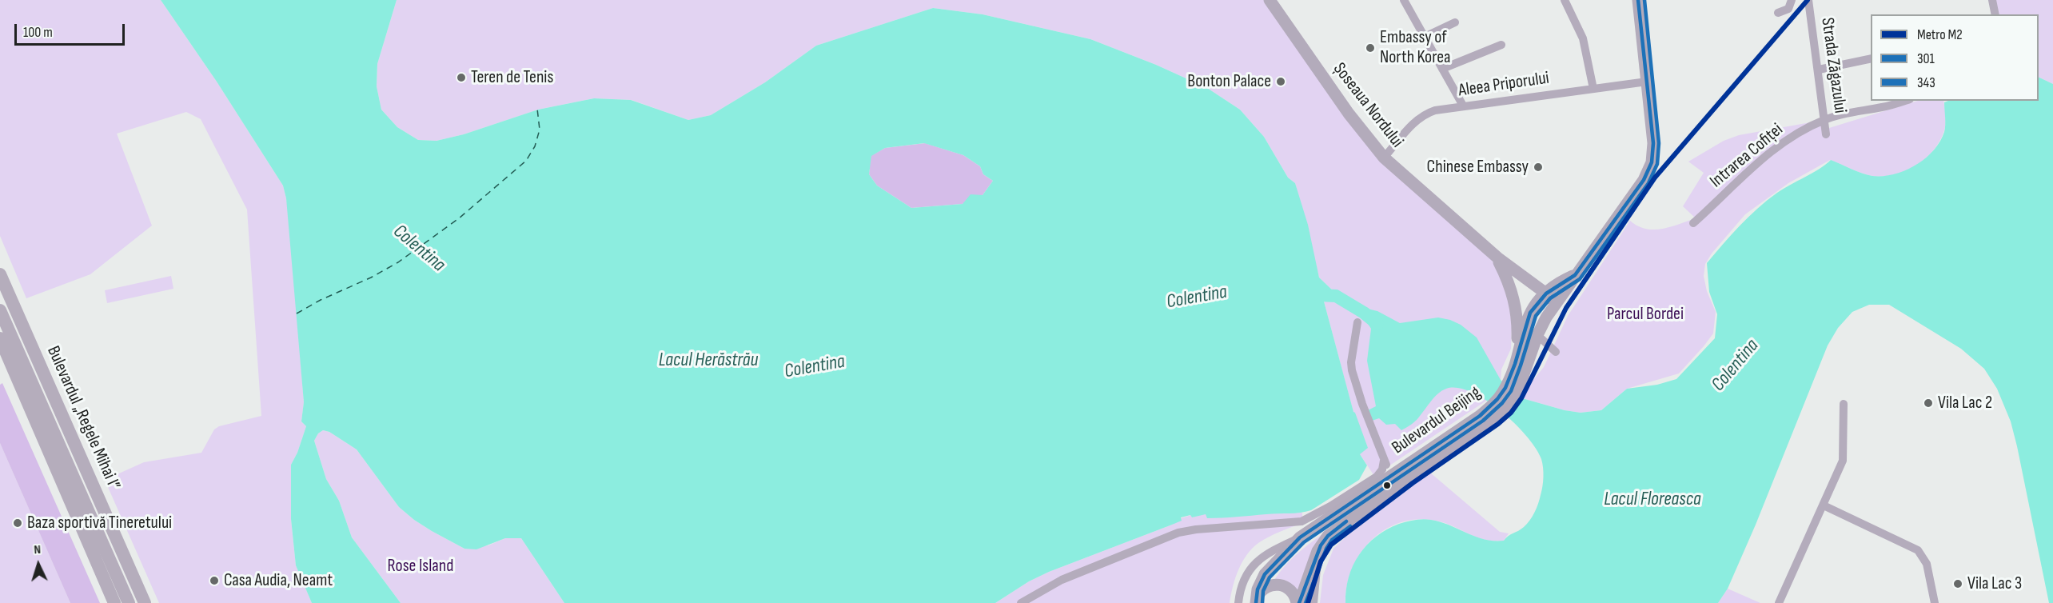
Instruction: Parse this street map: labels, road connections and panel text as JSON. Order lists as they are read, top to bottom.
{
  "streets": {
    "main road": ["Șoseaua Nordului", "Bulevardul „Regele Mihai I”", "Bulevardul Beijing"],
    "street": ["Strada Zăgazului", "Aleea Priporului", "Intrarea Cofiței"]
  },
  "crossings": [
    ["Strada Zăgazului", "Intrarea Cofiței"],
    ["Aleea Priporului", "Șoseaua Nordului"],
    ["Șoseaua Nordului", "Bulevardul Beijing"]
  ],
  "water": ["Colentina", "Lacul Herăstrău", "Lacul Floreasca"],
  "parks": ["Parcul Bordei", "Rose Island"],
  "places": [
    "Embassy of North Korea",
    "Teren de Tenis",
    "Bonton Palace",
    "Chinese Embassy",
    "Vila Lac 2",
    "Baza sportivă Tineretului",
    "Casa Audia, Neamt",
    "Vila Lac 3"
  ],
  "lines": ["metro line M2", "transit line 301", "transit line 343"],
  "legend": ["Metro M2", "301", "343"],
  "scale_bar": "100 m",
  "north": "top"
}
